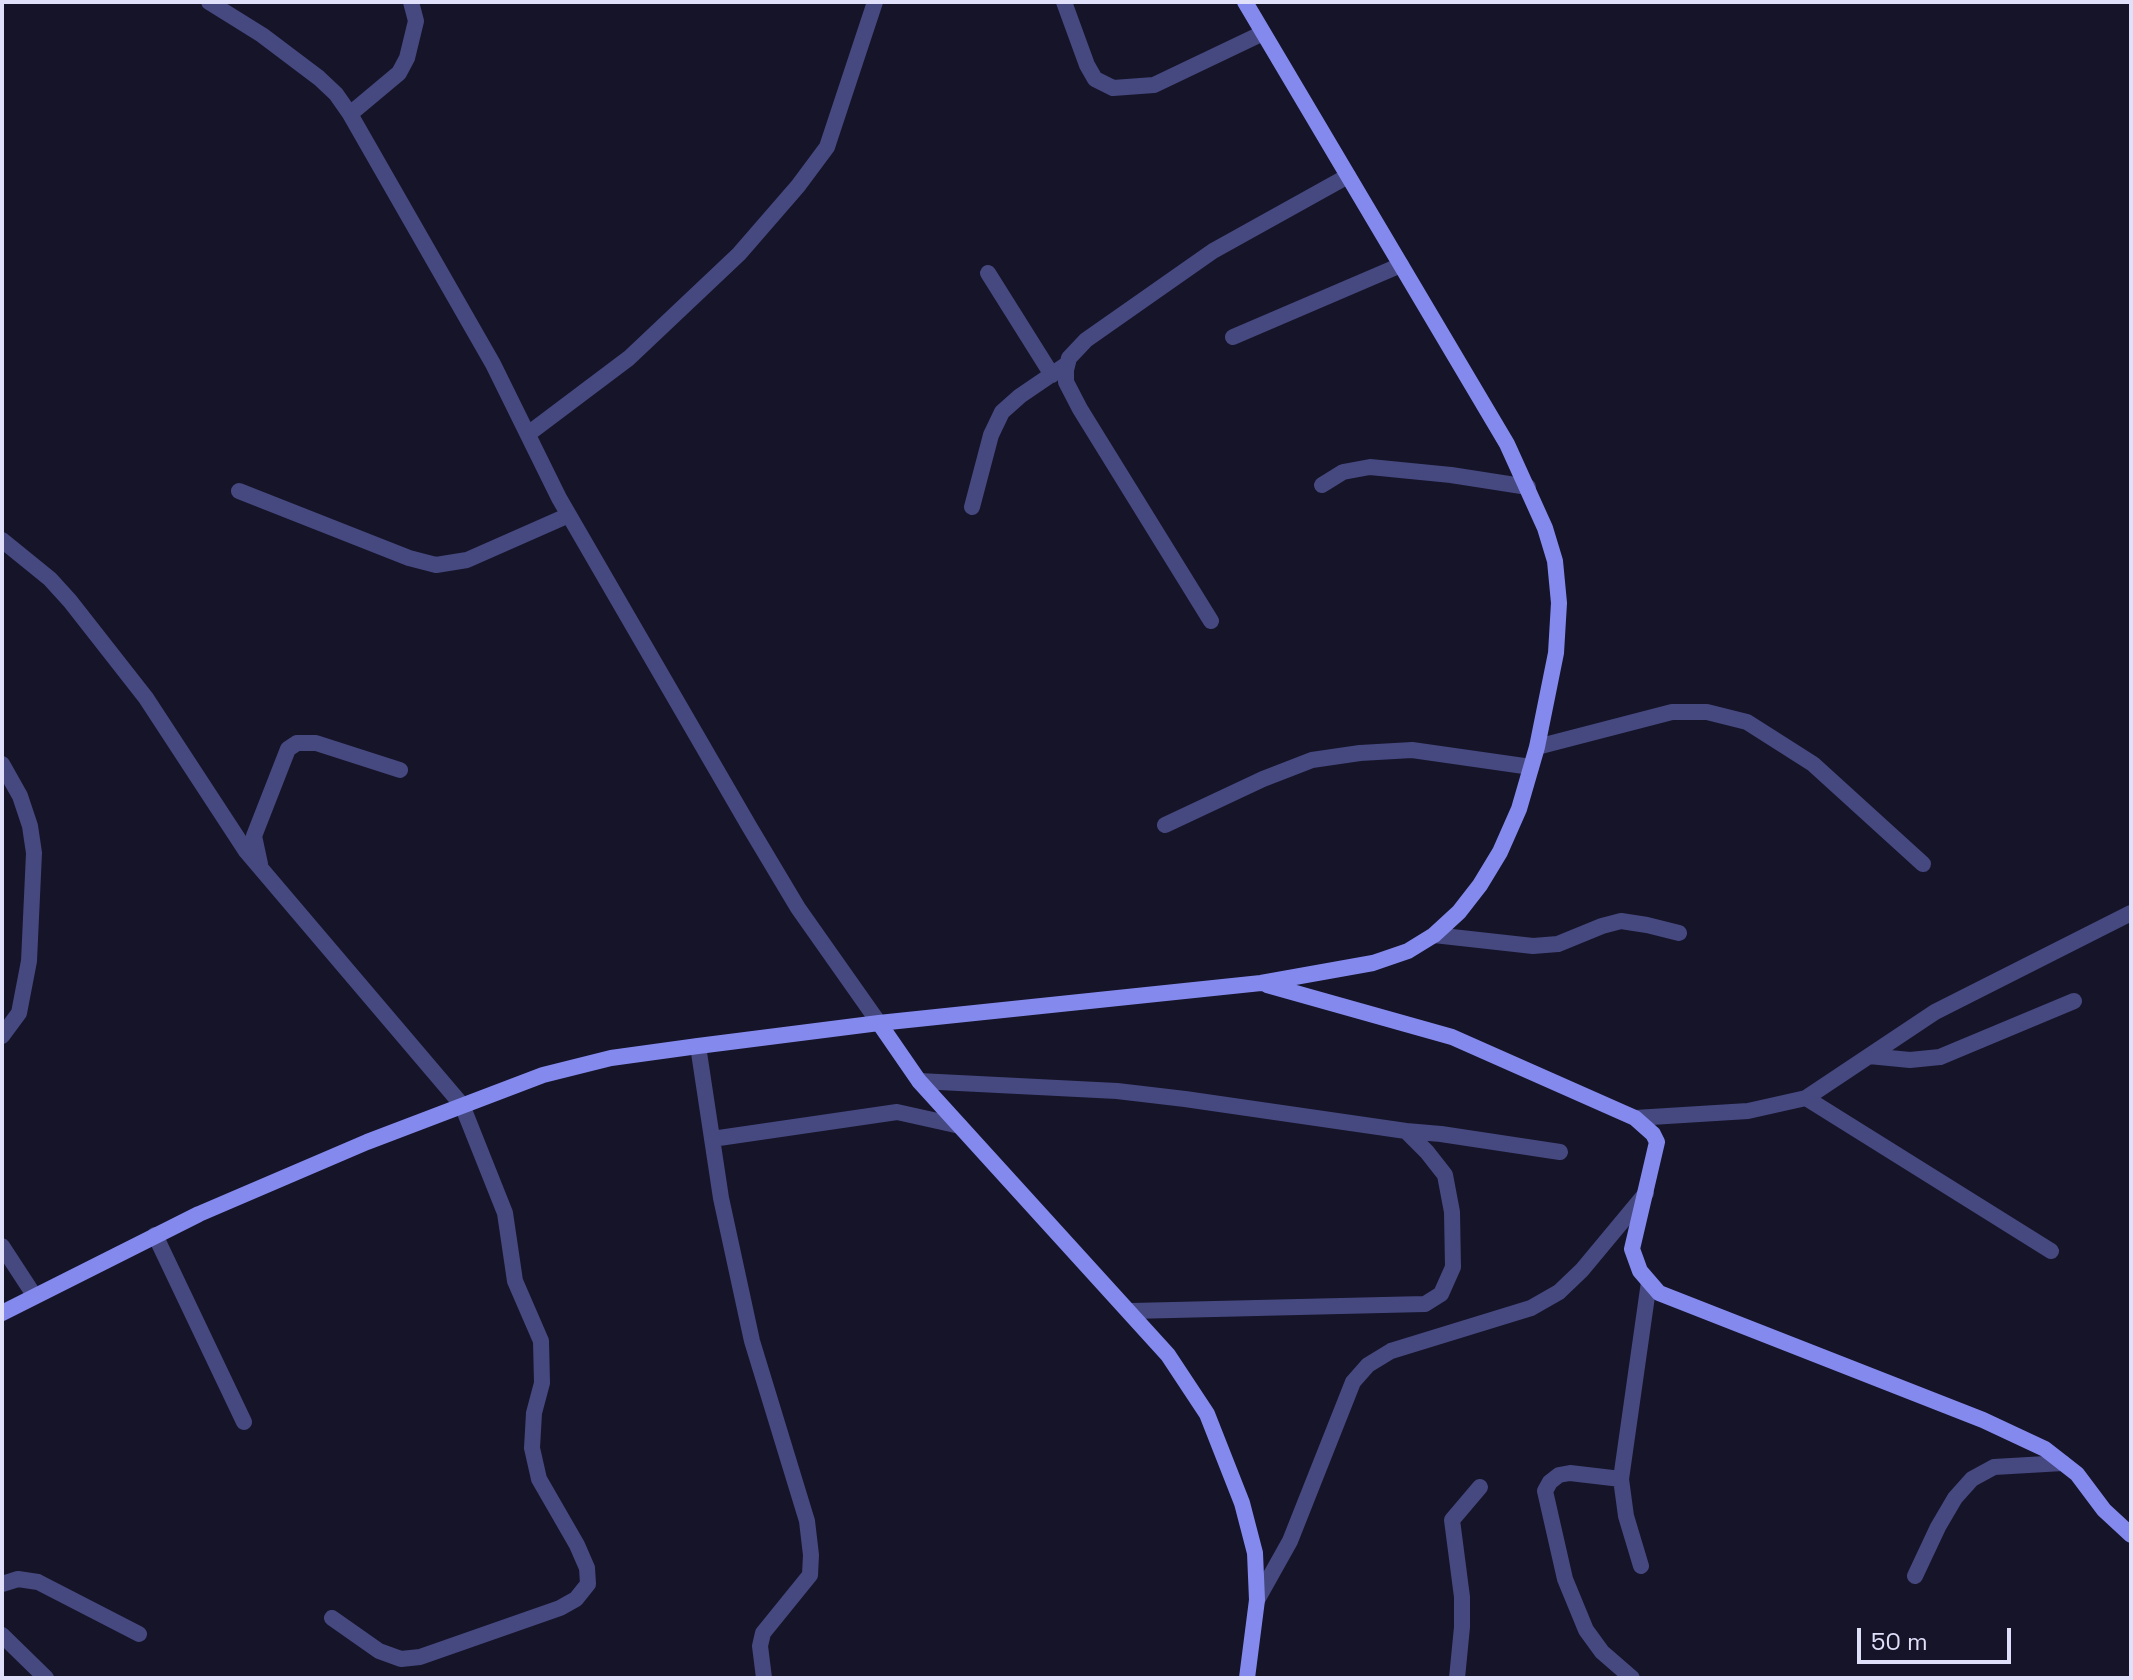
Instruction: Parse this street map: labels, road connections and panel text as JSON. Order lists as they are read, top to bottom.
{
  "scale_bar": "50 m"
}
